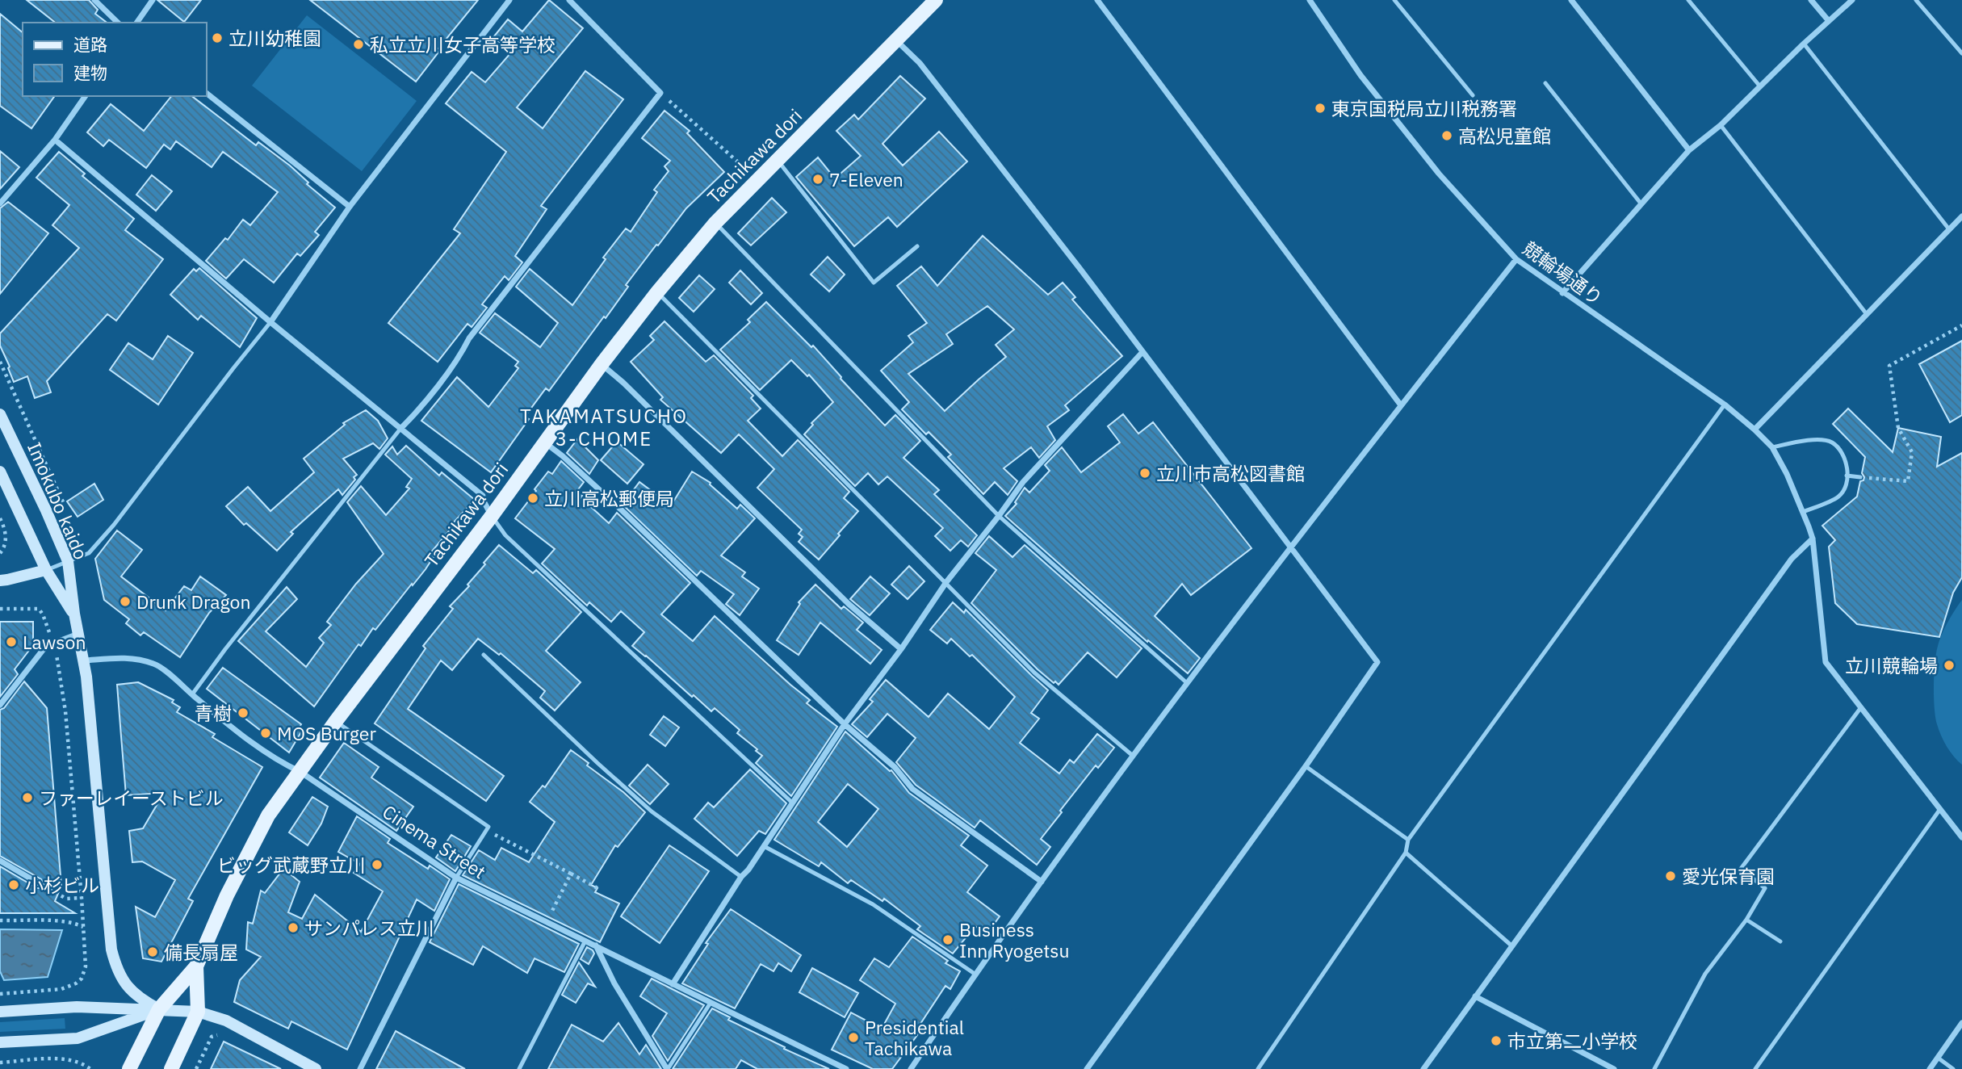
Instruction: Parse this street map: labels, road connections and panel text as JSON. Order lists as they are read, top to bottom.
{
  "streets": {
    "main road": ["Tachikawa dori"],
    "street": ["競輪場通り", "Imokubo kaido", "Cinema Street"]
  },
  "crossings": [
    ["Tachikawa dori", "Cinema Street"]
  ],
  "districts": ["TAKAMATSUCHO 3-CHOME"],
  "places": [
    "立川幼稚園",
    "私立立川女子高等学校",
    "東京国税局立川税務署",
    "高松児童館",
    "7-Eleven",
    "立川市高松図書館",
    "立川高松郵便局",
    "Drunk Dragon",
    "Lawson",
    "立川競輪場",
    "青樹",
    "MOS Burger",
    "ファーレイーストビル",
    "ビッグ武蔵野立川",
    "愛光保育園",
    "小杉ビル",
    "サンパレス立川",
    "Business Inn Ryogetsu",
    "備長扇屋",
    "Presidential Tachikawa",
    "市立第二小学校"
  ],
  "legend": ["道路", "建物"]
}
